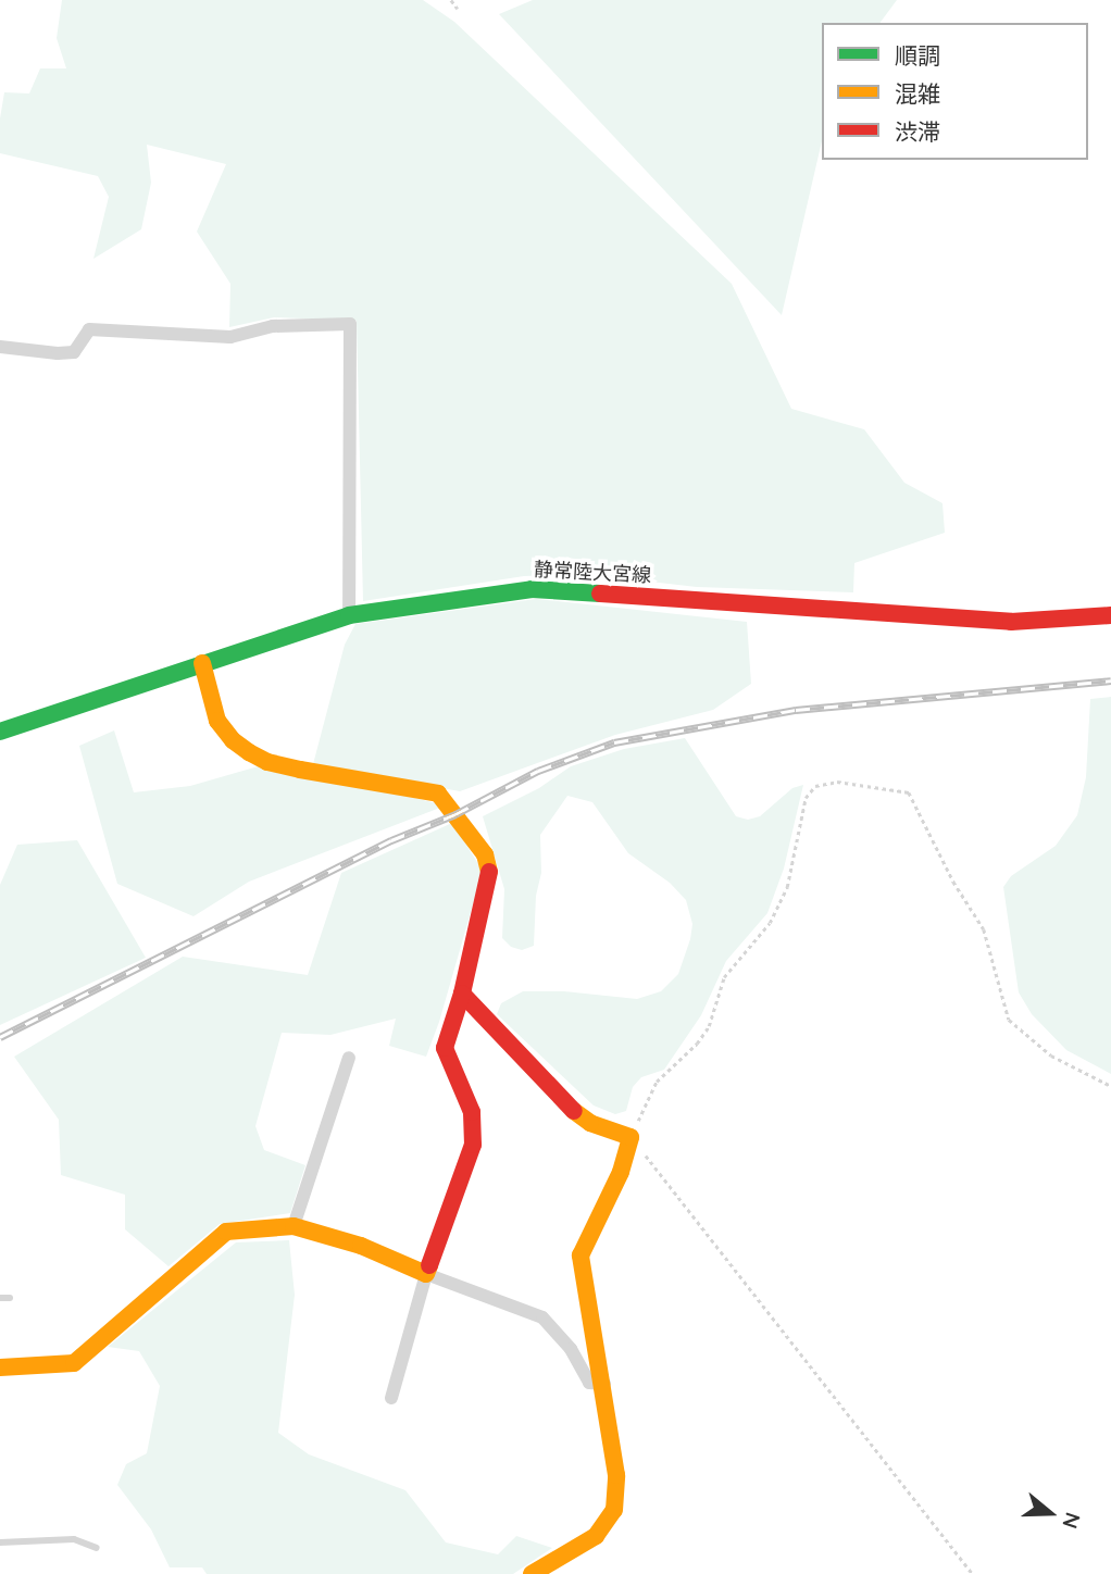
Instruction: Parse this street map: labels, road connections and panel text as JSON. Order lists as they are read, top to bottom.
{
  "streets": {
    "street": ["静常陸大宮線"]
  },
  "legend": ["順調", "混雑", "渋滞"],
  "north": "right"
}
